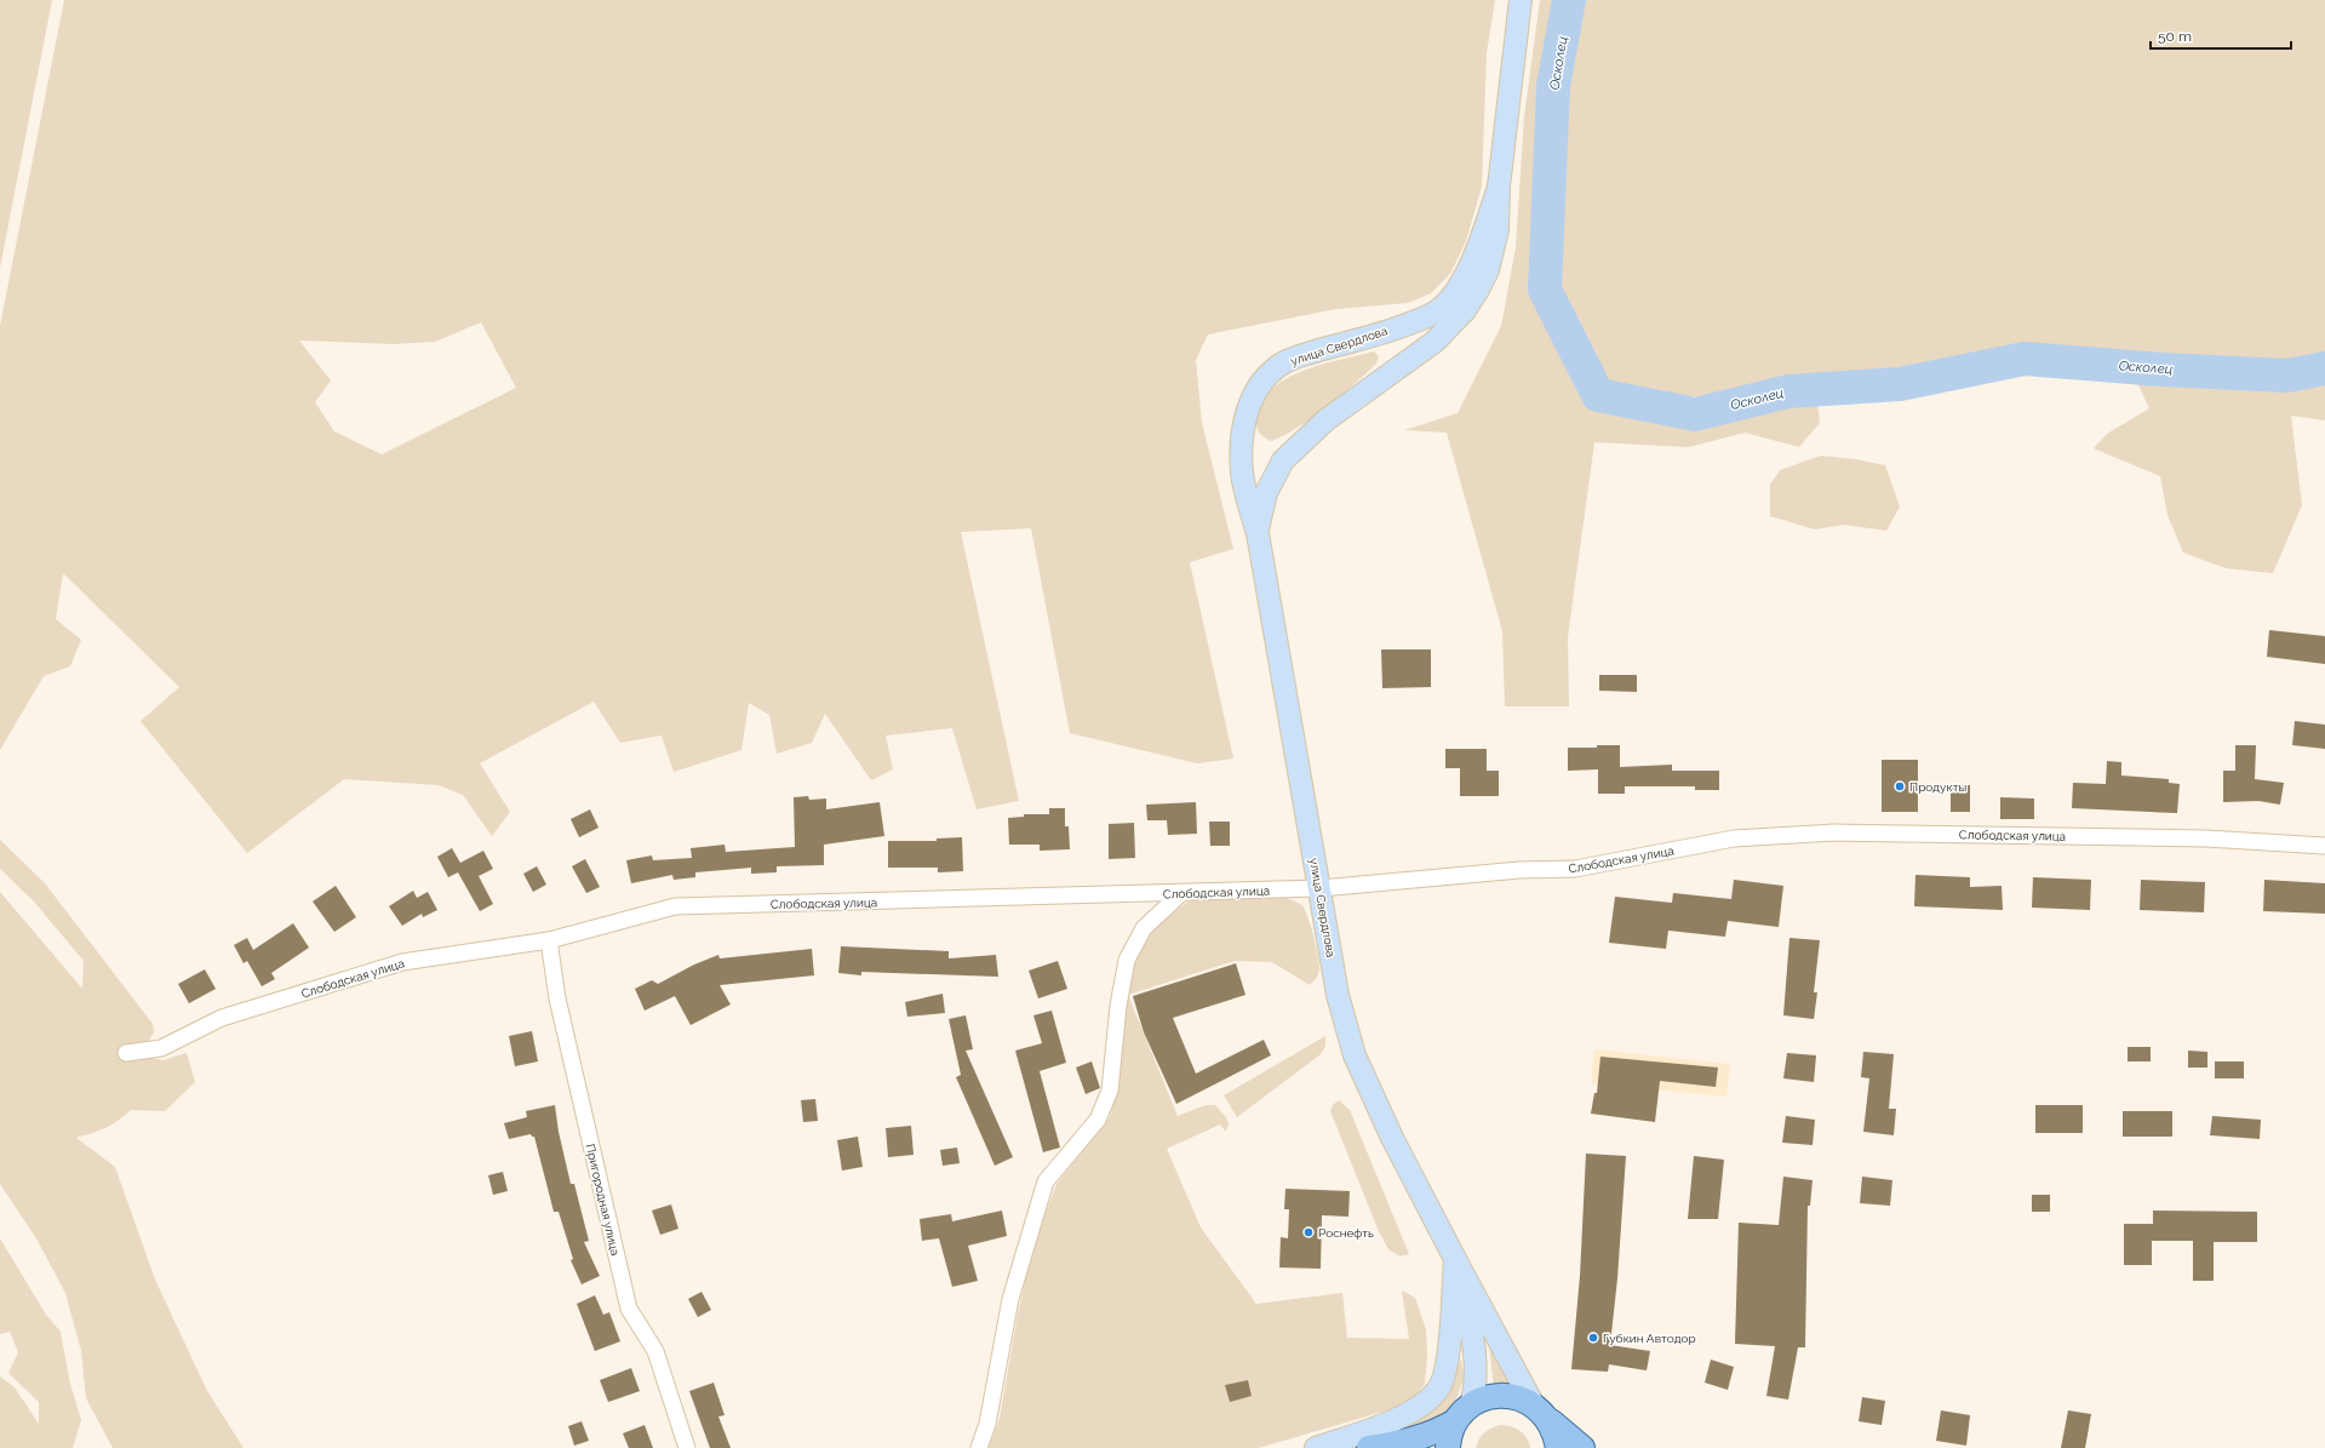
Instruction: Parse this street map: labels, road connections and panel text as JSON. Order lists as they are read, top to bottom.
{
  "streets": {
    "main road": ["улица Свердлова"],
    "street": ["Слободская улица", "Пригородная улица"]
  },
  "crossings": [
    ["улица Свердлова", "Слободская улица"],
    ["Слободская улица", "Пригородная улица"]
  ],
  "water": ["Осколец"],
  "places": ["Продукты", "Роснефть", "Губкин Автодор"],
  "scale_bar": "50 m"
}
